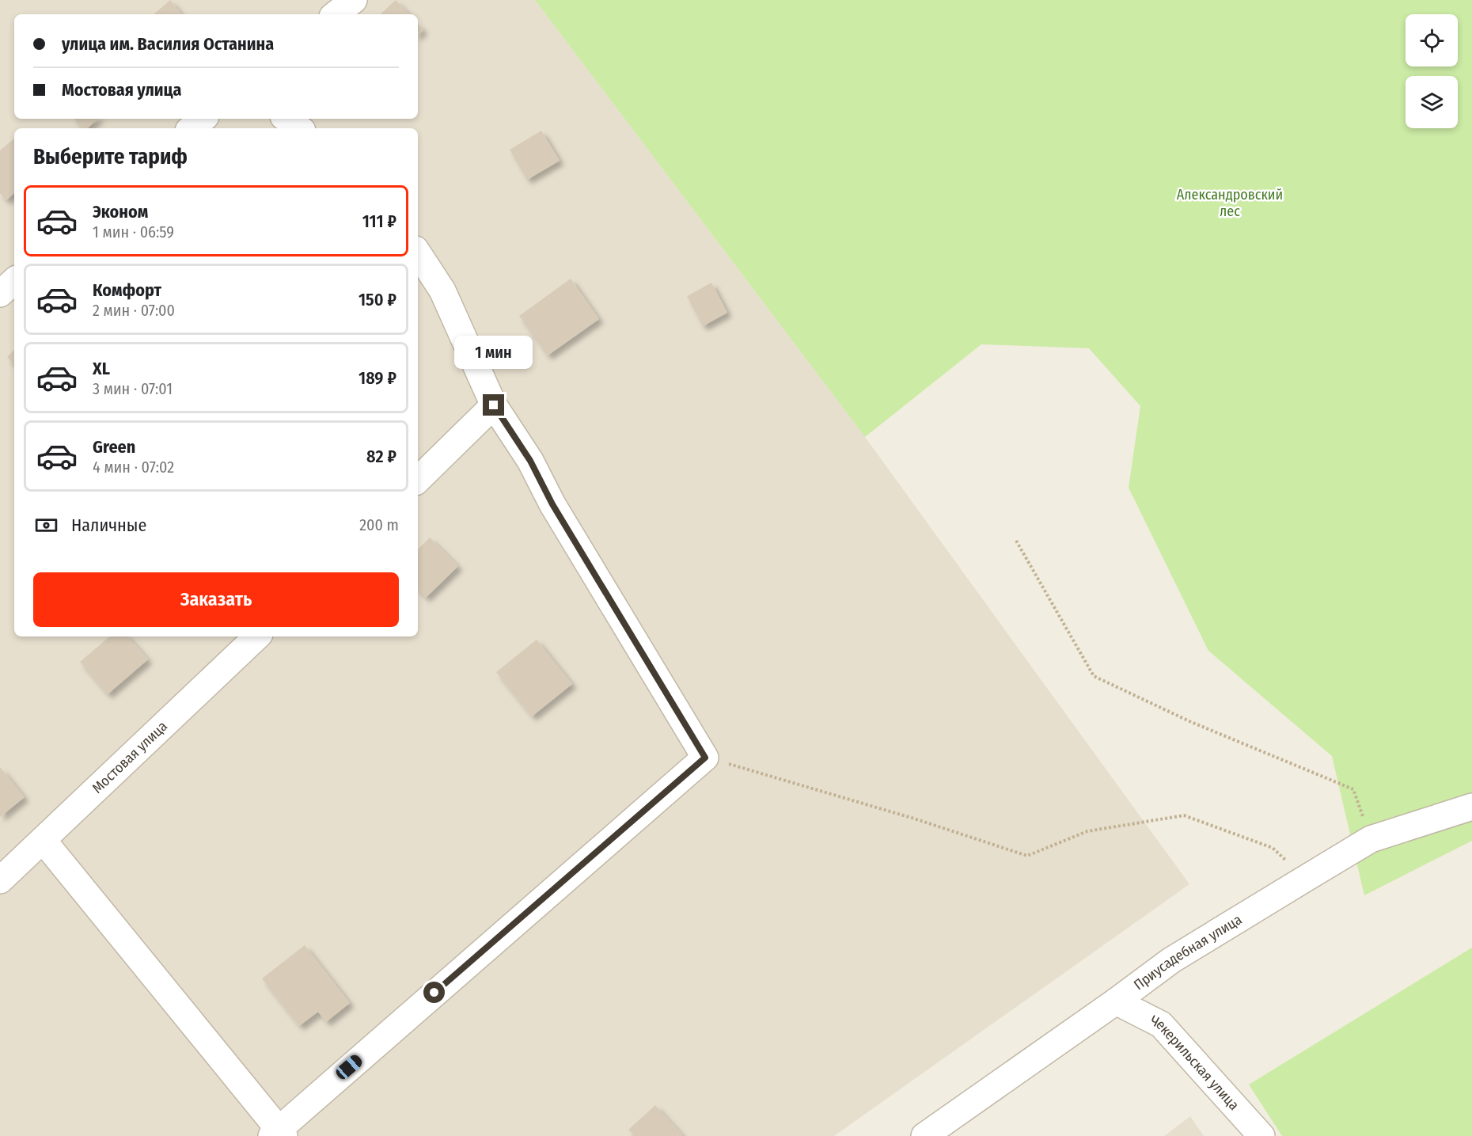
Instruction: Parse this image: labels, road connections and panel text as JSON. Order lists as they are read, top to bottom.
{
  "streets": {
    "street": ["Мостовая улица", "Приусадебная улица", "Чекерильская улица"]
  },
  "crossings": [
    ["Приусадебная улица", "Чекерильская улица"]
  ],
  "parks": ["Александровский лес"],
  "page": {
    "banner": ["улица им. Василия Останина", "Мостовая улица"],
    "heading": "Выберите тариф",
    "list": [
      {
        "name": "Эконом",
        "note": "1 мин · 06:59",
        "value": "111 ₽"
      },
      {
        "name": "Комфорт",
        "note": "2 мин · 07:00",
        "value": "150 ₽"
      },
      {
        "name": "XL",
        "note": "3 мин · 07:01",
        "value": "189 ₽"
      },
      {
        "name": "Green",
        "note": "4 мин · 07:02",
        "value": "82 ₽"
      }
    ],
    "bubble": "1 мин",
    "pay": ["Наличные", "200 m"],
    "buttons": "Заказать"
  }
}
